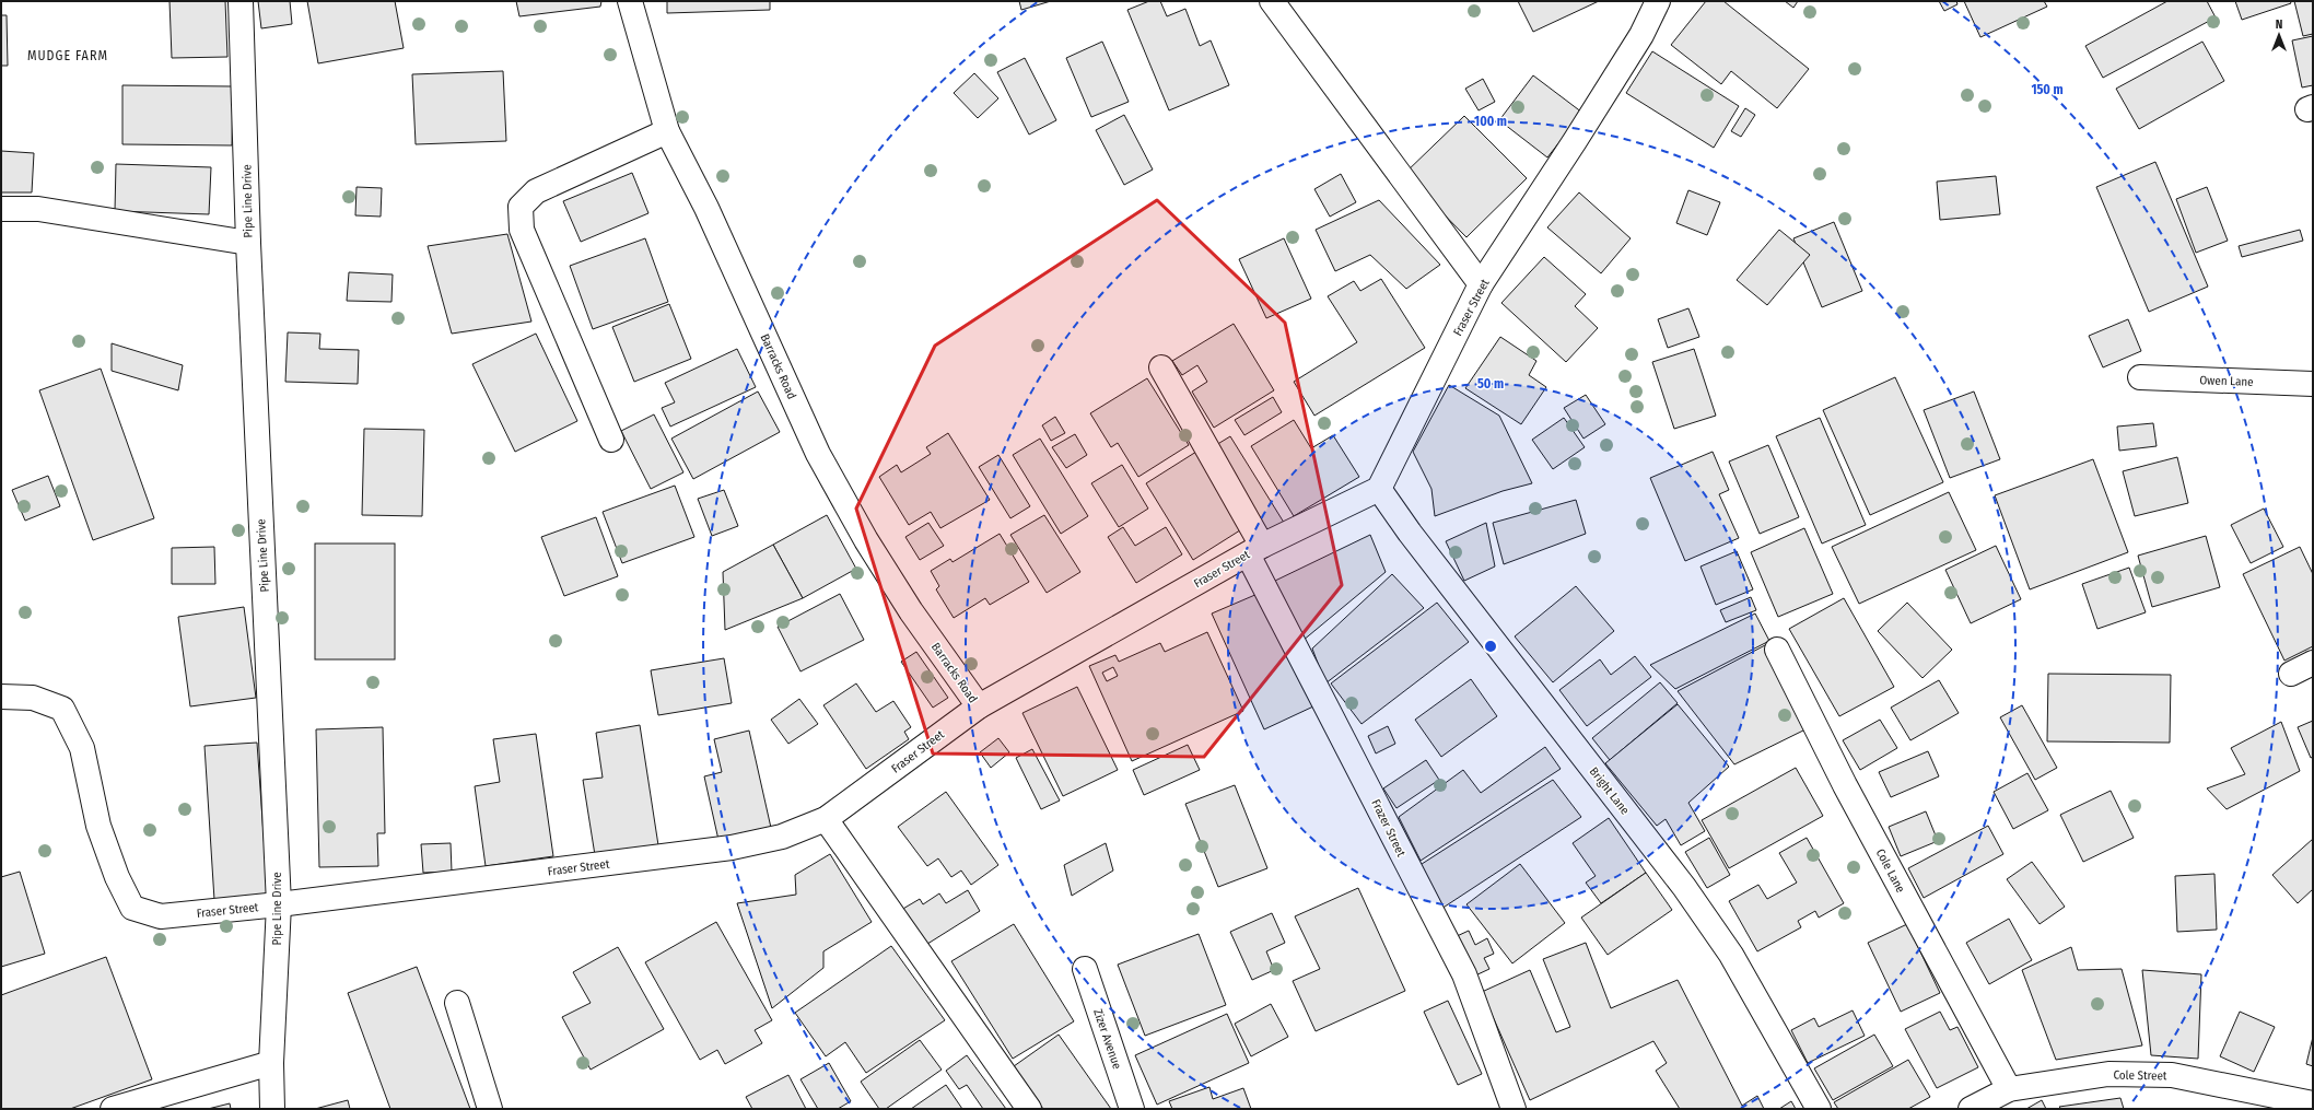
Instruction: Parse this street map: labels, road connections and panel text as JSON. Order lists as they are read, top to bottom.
{
  "streets": {
    "street": [
      "Pipe Line Drive",
      "Fraser Street",
      "Barracks Road",
      "Owen Lane",
      "Bright Lane",
      "Frazer Street",
      "Cole Lane",
      "Zizer Avenue",
      "Cole Street"
    ]
  },
  "crossings": [
    ["Pipe Line Drive", "Fraser Street"],
    ["Fraser Street", "Barracks Road"],
    ["Fraser Street", "Bright Lane"],
    ["Fraser Street", "Frazer Street"],
    ["Cole Lane", "Cole Street"]
  ],
  "districts": ["MUDGE FARM"],
  "north": "top",
  "rings": ["150 m", "100 m", "50 m"]
}
